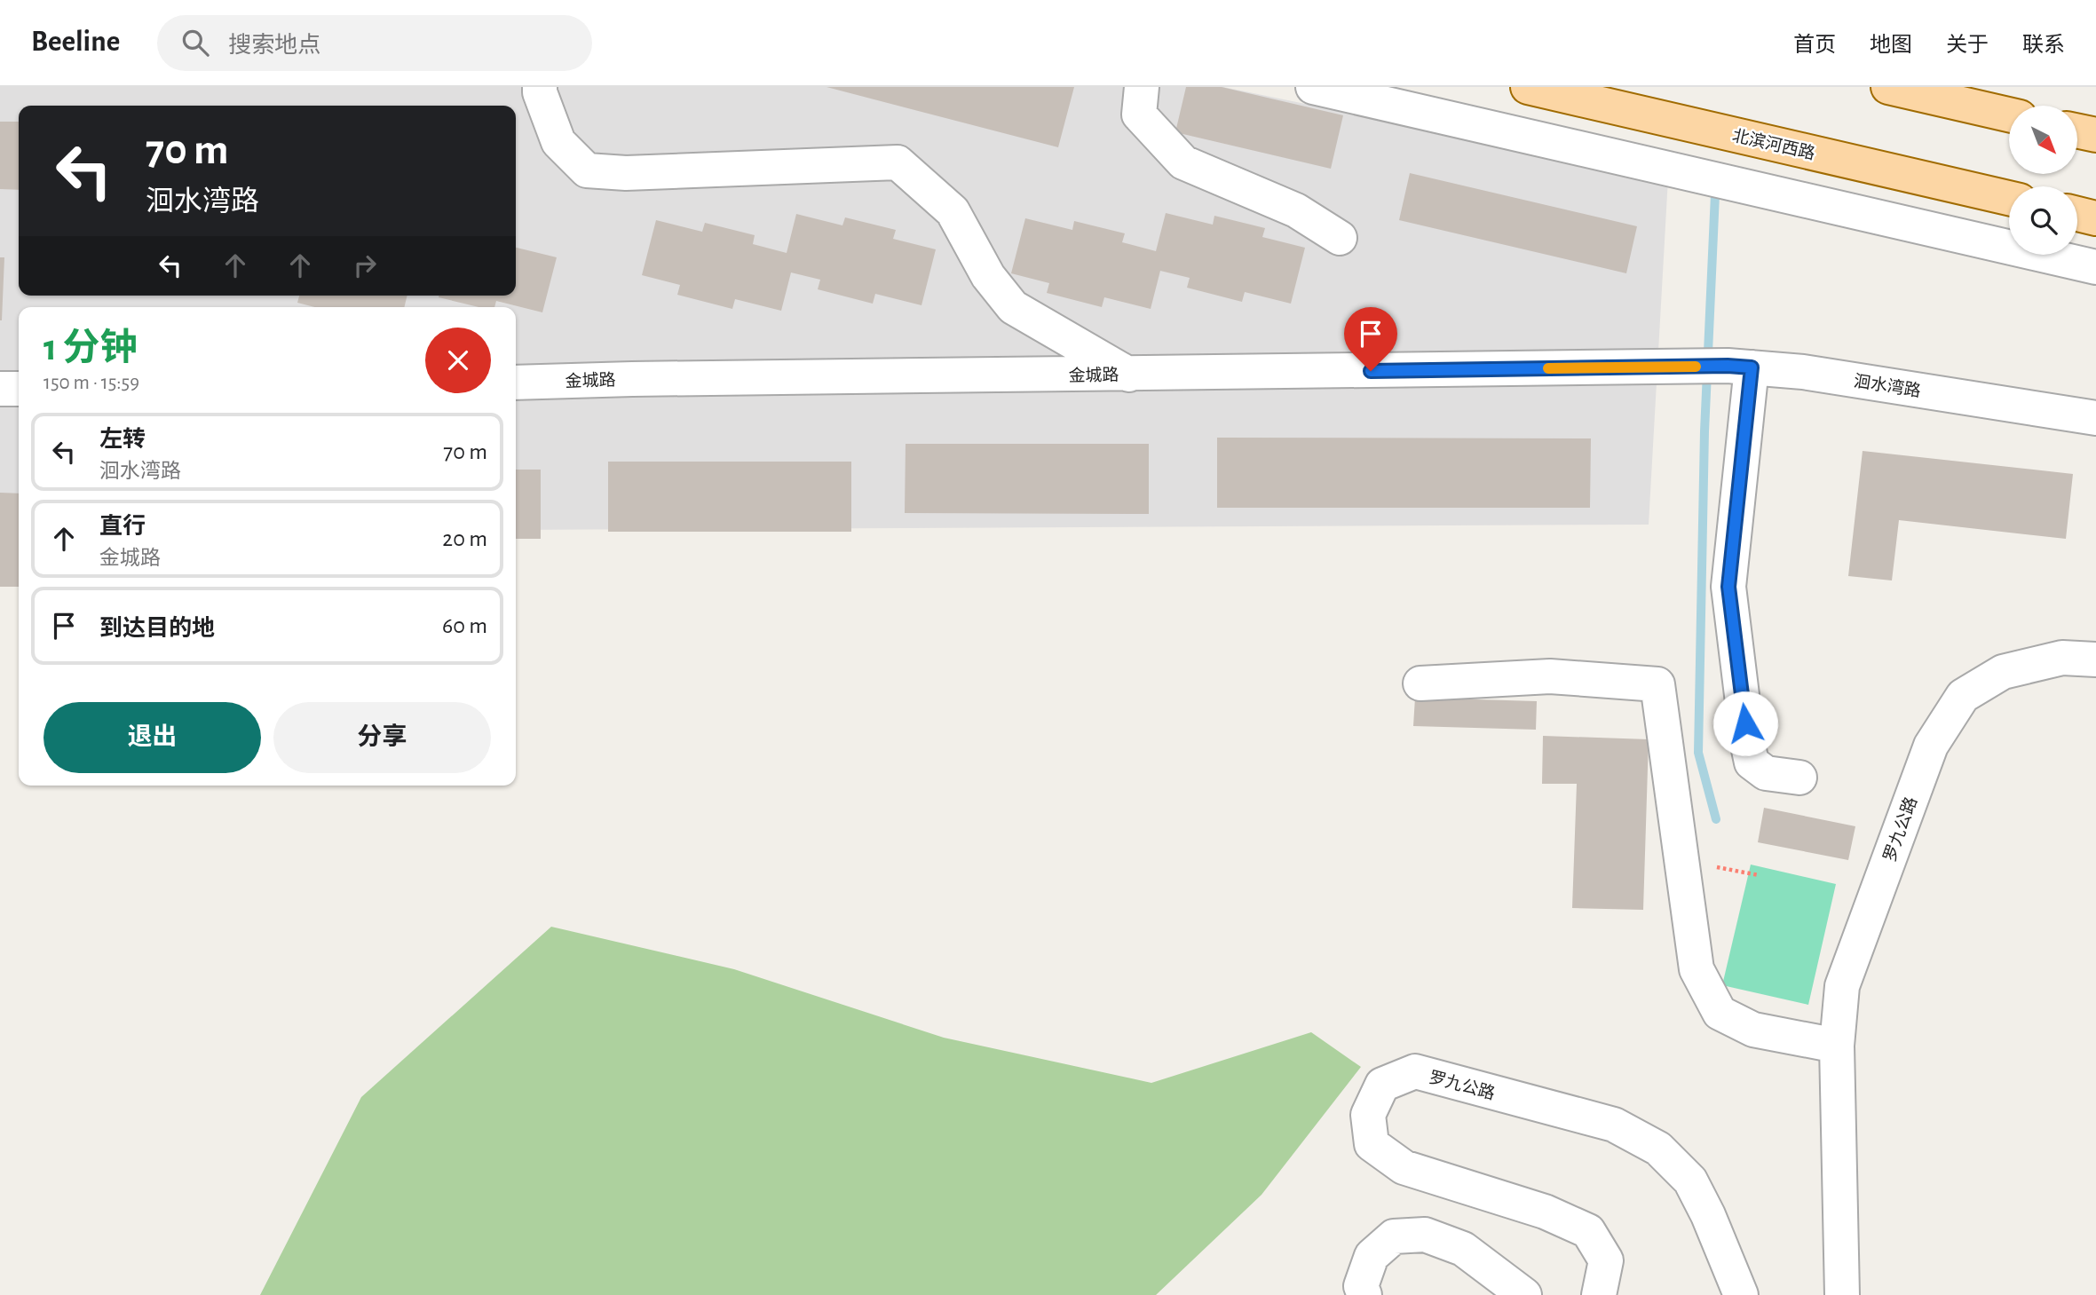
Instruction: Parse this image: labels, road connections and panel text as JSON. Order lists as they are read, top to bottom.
{
  "streets": {
    "main road": ["北滨河西路"],
    "street": ["金城路", "洄水湾路", "罗九公路"]
  },
  "crossings": [
    ["金城路", "洄水湾路"]
  ],
  "north": "bottom right",
  "page": {
    "header": "Beeline",
    "search": "搜索地点",
    "nav": [
      "首页",
      "地图",
      "关于",
      "联系"
    ],
    "turn": ["70 m", "洄水湾路"],
    "heading": ["1 分钟", "150 m · 15:59"],
    "list": [
      {
        "name": "左转",
        "note": "洄水湾路",
        "value": "70 m"
      },
      {
        "name": "直行",
        "note": "金城路",
        "value": "20 m"
      },
      {
        "name": "到达目的地",
        "value": "60 m"
      }
    ],
    "buttons": ["退出", "分享"]
  }
}
